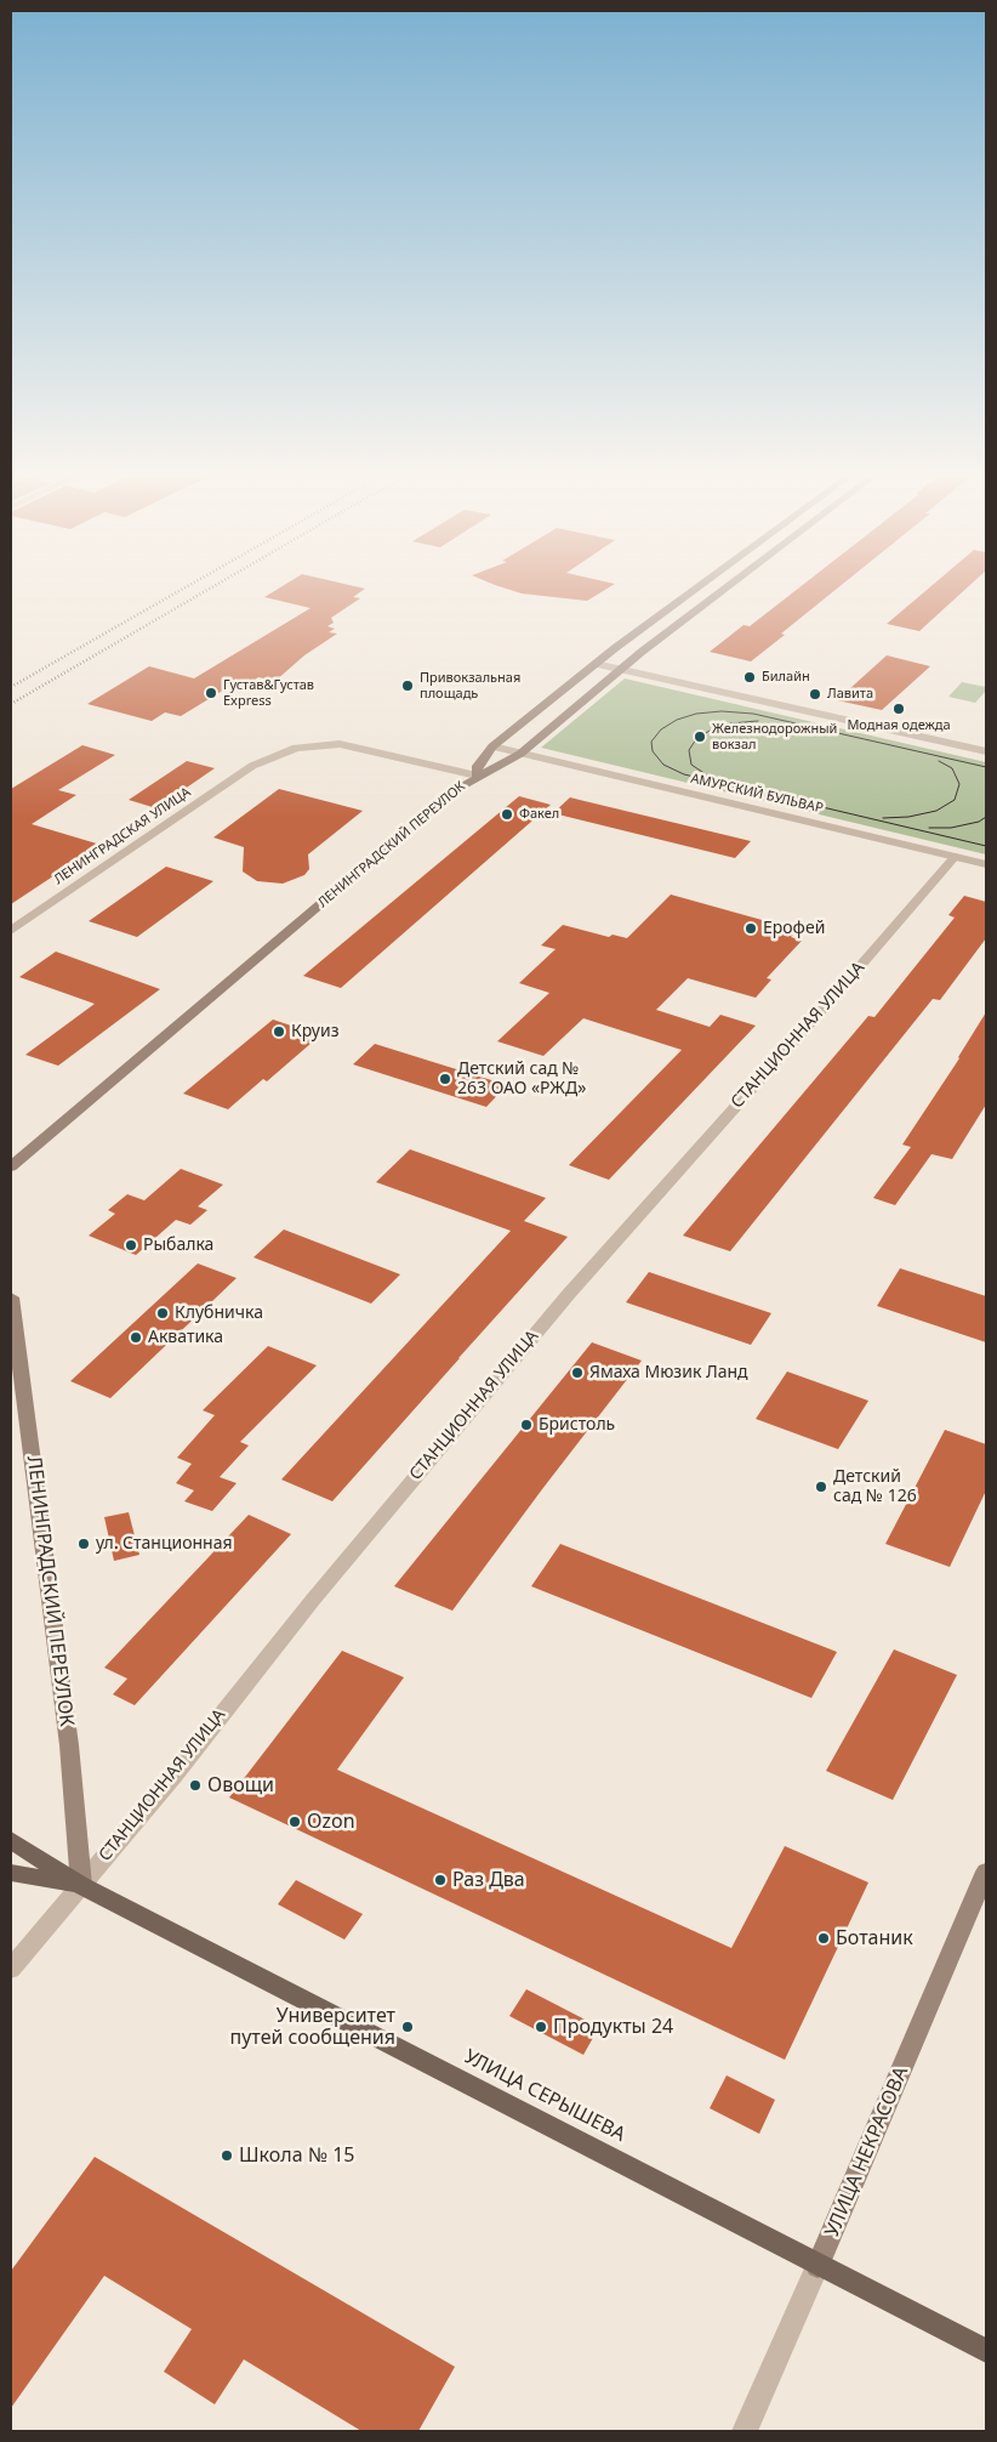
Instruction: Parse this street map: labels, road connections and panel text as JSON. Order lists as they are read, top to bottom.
{
  "streets": {
    "main road": ["ЛЕНИНГРАДСКИЙ ПЕРЕУЛОК", "УЛИЦА СЕРЫШЕВА", "УЛИЦА НЕКРАСОВА"],
    "street": ["АМУРСКИЙ БУЛЬВАР", "ЛЕНИНГРАДСКАЯ УЛИЦА", "СТАНЦИОННАЯ УЛИЦА"]
  },
  "crossings": [
    ["АМУРСКИЙ БУЛЬВАР", "ЛЕНИНГРАДСКИЙ ПЕРЕУЛОК"],
    ["АМУРСКИЙ БУЛЬВАР", "СТАНЦИОННАЯ УЛИЦА"],
    ["ЛЕНИНГРАДСКАЯ УЛИЦА", "ЛЕНИНГРАДСКИЙ ПЕРЕУЛОК"],
    ["ЛЕНИНГРАДСКИЙ ПЕРЕУЛОК", "СТАНЦИОННАЯ УЛИЦА"],
    ["ЛЕНИНГРАДСКИЙ ПЕРЕУЛОК", "УЛИЦА СЕРЫШЕВА"],
    ["СТАНЦИОННАЯ УЛИЦА", "УЛИЦА СЕРЫШЕВА"],
    ["УЛИЦА СЕРЫШЕВА", "УЛИЦА НЕКРАСОВА"]
  ],
  "places": [
    "Билайн",
    "Привокзальная площадь",
    "Густав&Густав Express",
    "Лавита",
    "Модная одежда",
    "Железнодорожный вокзал",
    "Факел",
    "Ерофей",
    "Круиз",
    "Детский сад № 263 ОАО «РЖД»",
    "Рыбалка",
    "Клубничка",
    "Акватика",
    "Ямаха Мюзик Ланд",
    "Бристоль",
    "Детский сад № 126",
    "ул. Станционная",
    "Овощи",
    "Ozon",
    "Раз Два",
    "Ботаник",
    "Университет путей сообщения",
    "Продукты 24",
    "Школа № 15"
  ]
}
